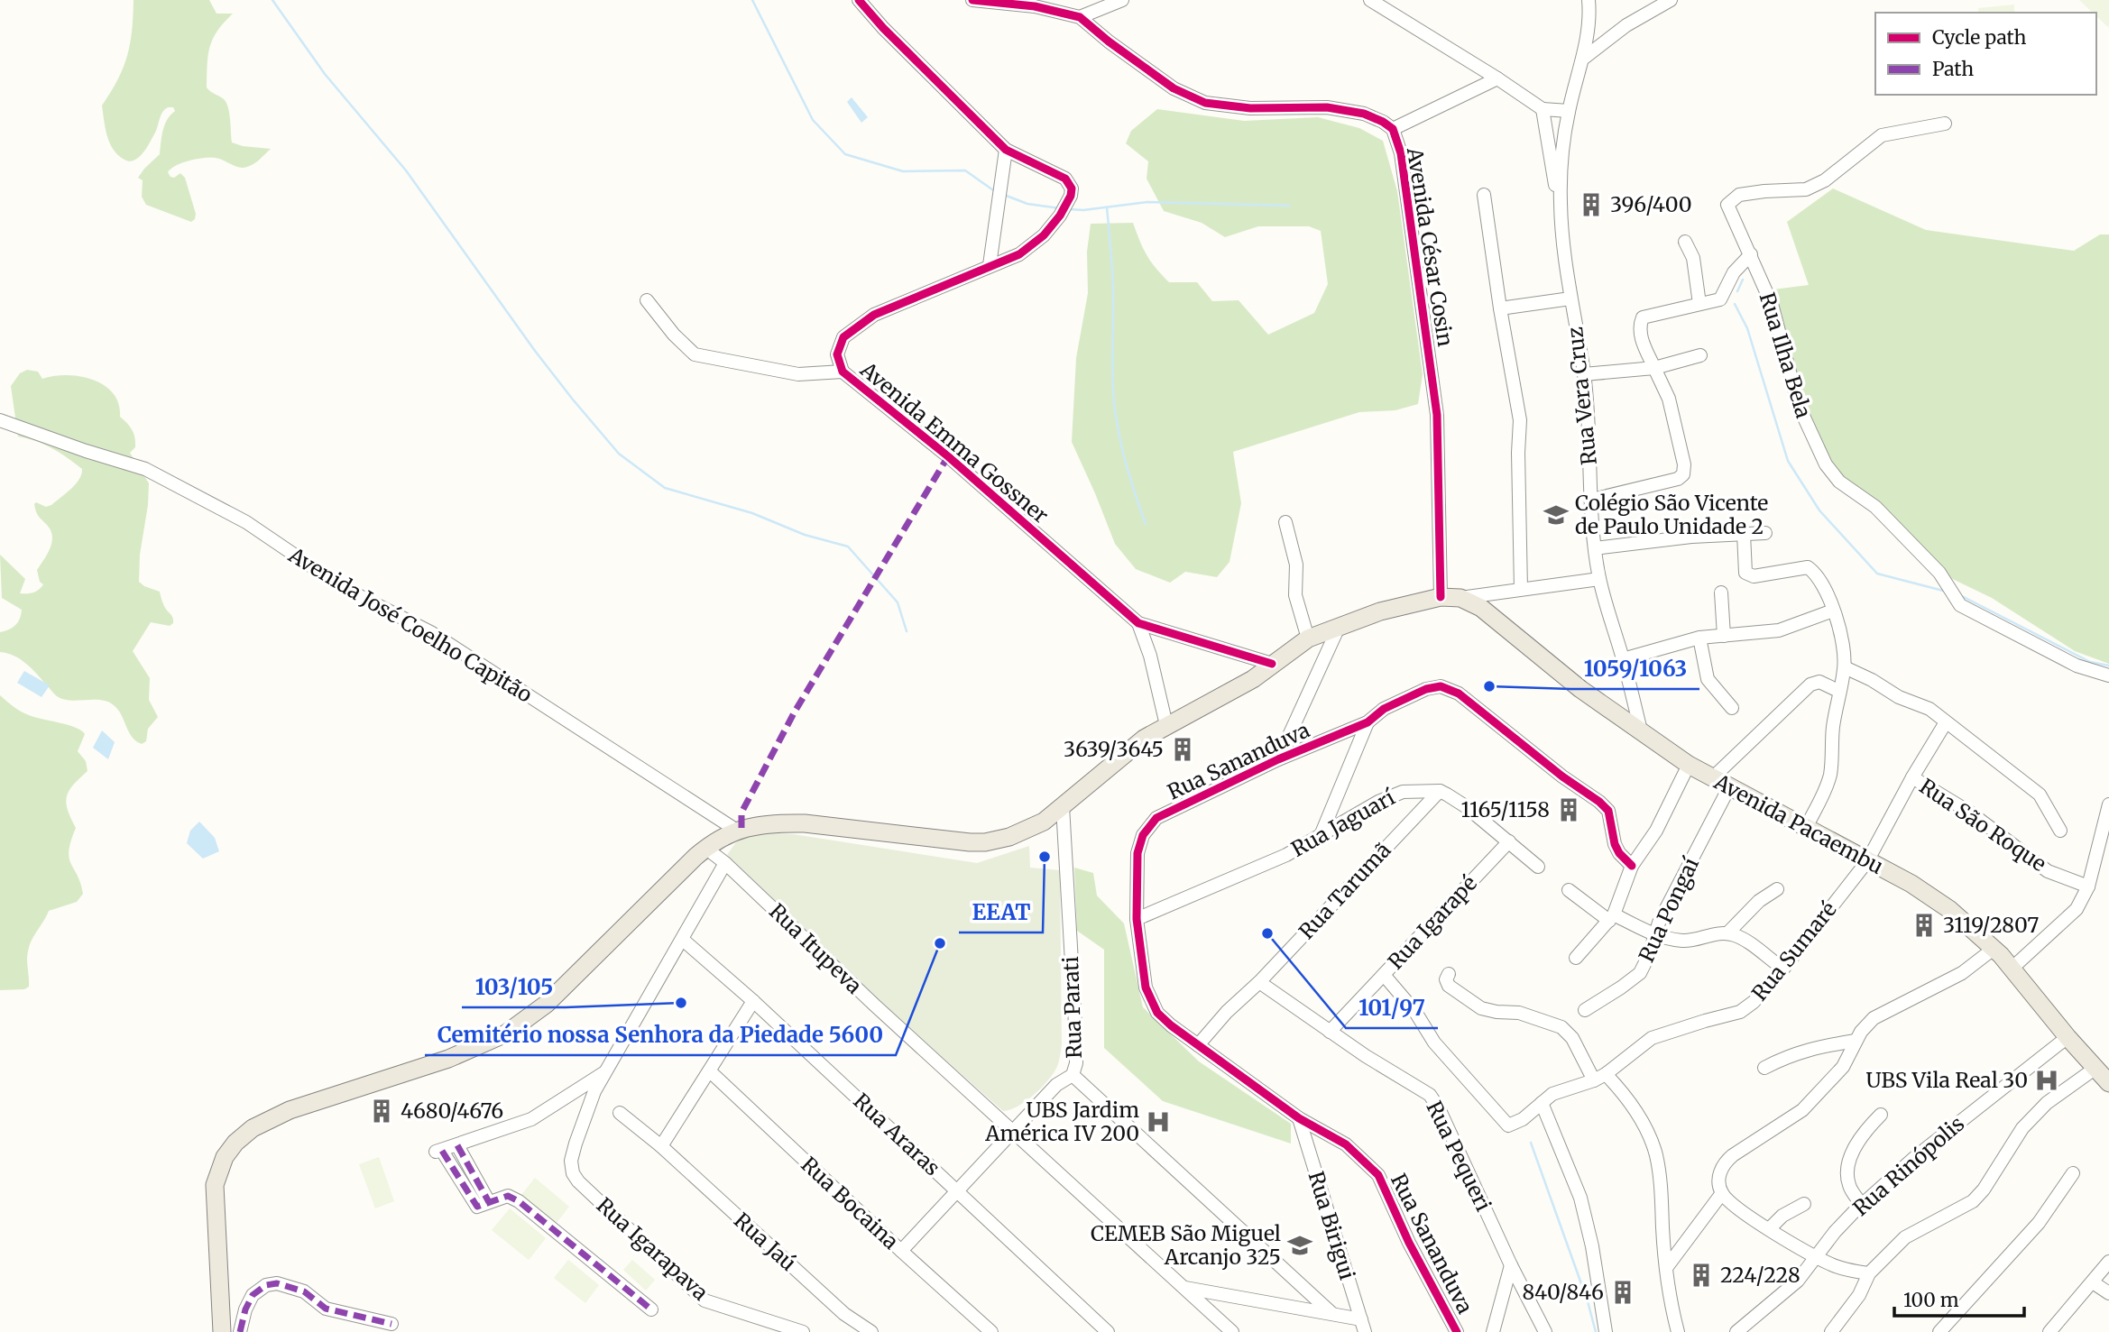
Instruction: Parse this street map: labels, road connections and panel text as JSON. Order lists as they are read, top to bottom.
{
  "streets": {
    "main road": ["Avenida Pacaembu"],
    "street": [
      "Avenida César Cosin",
      "Rua Ilha Bela",
      "Rua Vera Cruz",
      "Avenida Emma Gossner",
      "Avenida José Coelho Capitão",
      "Rua Sananduva",
      "Rua Jaguarí",
      "Rua São Roque",
      "Rua Tarumã",
      "Rua Pongaí",
      "Rua Igarapé",
      "Rua Itupeva",
      "Rua Sumaré",
      "Rua Parati",
      "Rua Araras",
      "Rua Pequeri",
      "Rua Rinópolis",
      "Rua Bocaina",
      "Rua Birigui",
      "Rua Jaú",
      "Rua Igarapava"
    ]
  },
  "crossings": [
    ["Rua Vera Cruz", "Avenida Pacaembu"],
    ["Rua Sananduva", "Rua Jaguarí"],
    ["Rua Sananduva", "Rua Tarumã"],
    ["Rua Sananduva", "Rua Birigui"],
    ["Rua Jaguarí", "Rua Tarumã"],
    ["Avenida Pacaembu", "Rua Pongaí"],
    ["Avenida Pacaembu", "Rua Sumaré"],
    ["Avenida Pacaembu", "Rua Rinópolis"],
    ["Rua São Roque", "Rua Sumaré"],
    ["Rua Tarumã", "Rua Pequeri"],
    ["Rua Igarapé", "Rua Sumaré"],
    ["Rua Igarapé", "Rua Pequeri"],
    ["Rua Itupeva", "Rua Parati"],
    ["Rua Parati", "Rua Araras"],
    ["Rua Parati", "Rua Bocaina"]
  ],
  "places": {
    "building": [
      "396/400",
      "3639/3645",
      "1165/1158",
      "3119/2807",
      "4680/4676",
      "224/228",
      "840/846"
    ],
    "school or university": ["Colégio São Vicente de Paulo Unidade 2", "CEMEB São Miguel Arcanjo 325"],
    "other": [
      "1059/1063",
      "EEAT",
      "101/97",
      "Cemitério nossa Senhora da Piedade 5600",
      "103/105"
    ],
    "hospital": ["UBS Vila Real 30", "UBS Jardim América IV 200"]
  },
  "legend": ["Cycle path", "Path"],
  "scale_bar": "100 m"
}
